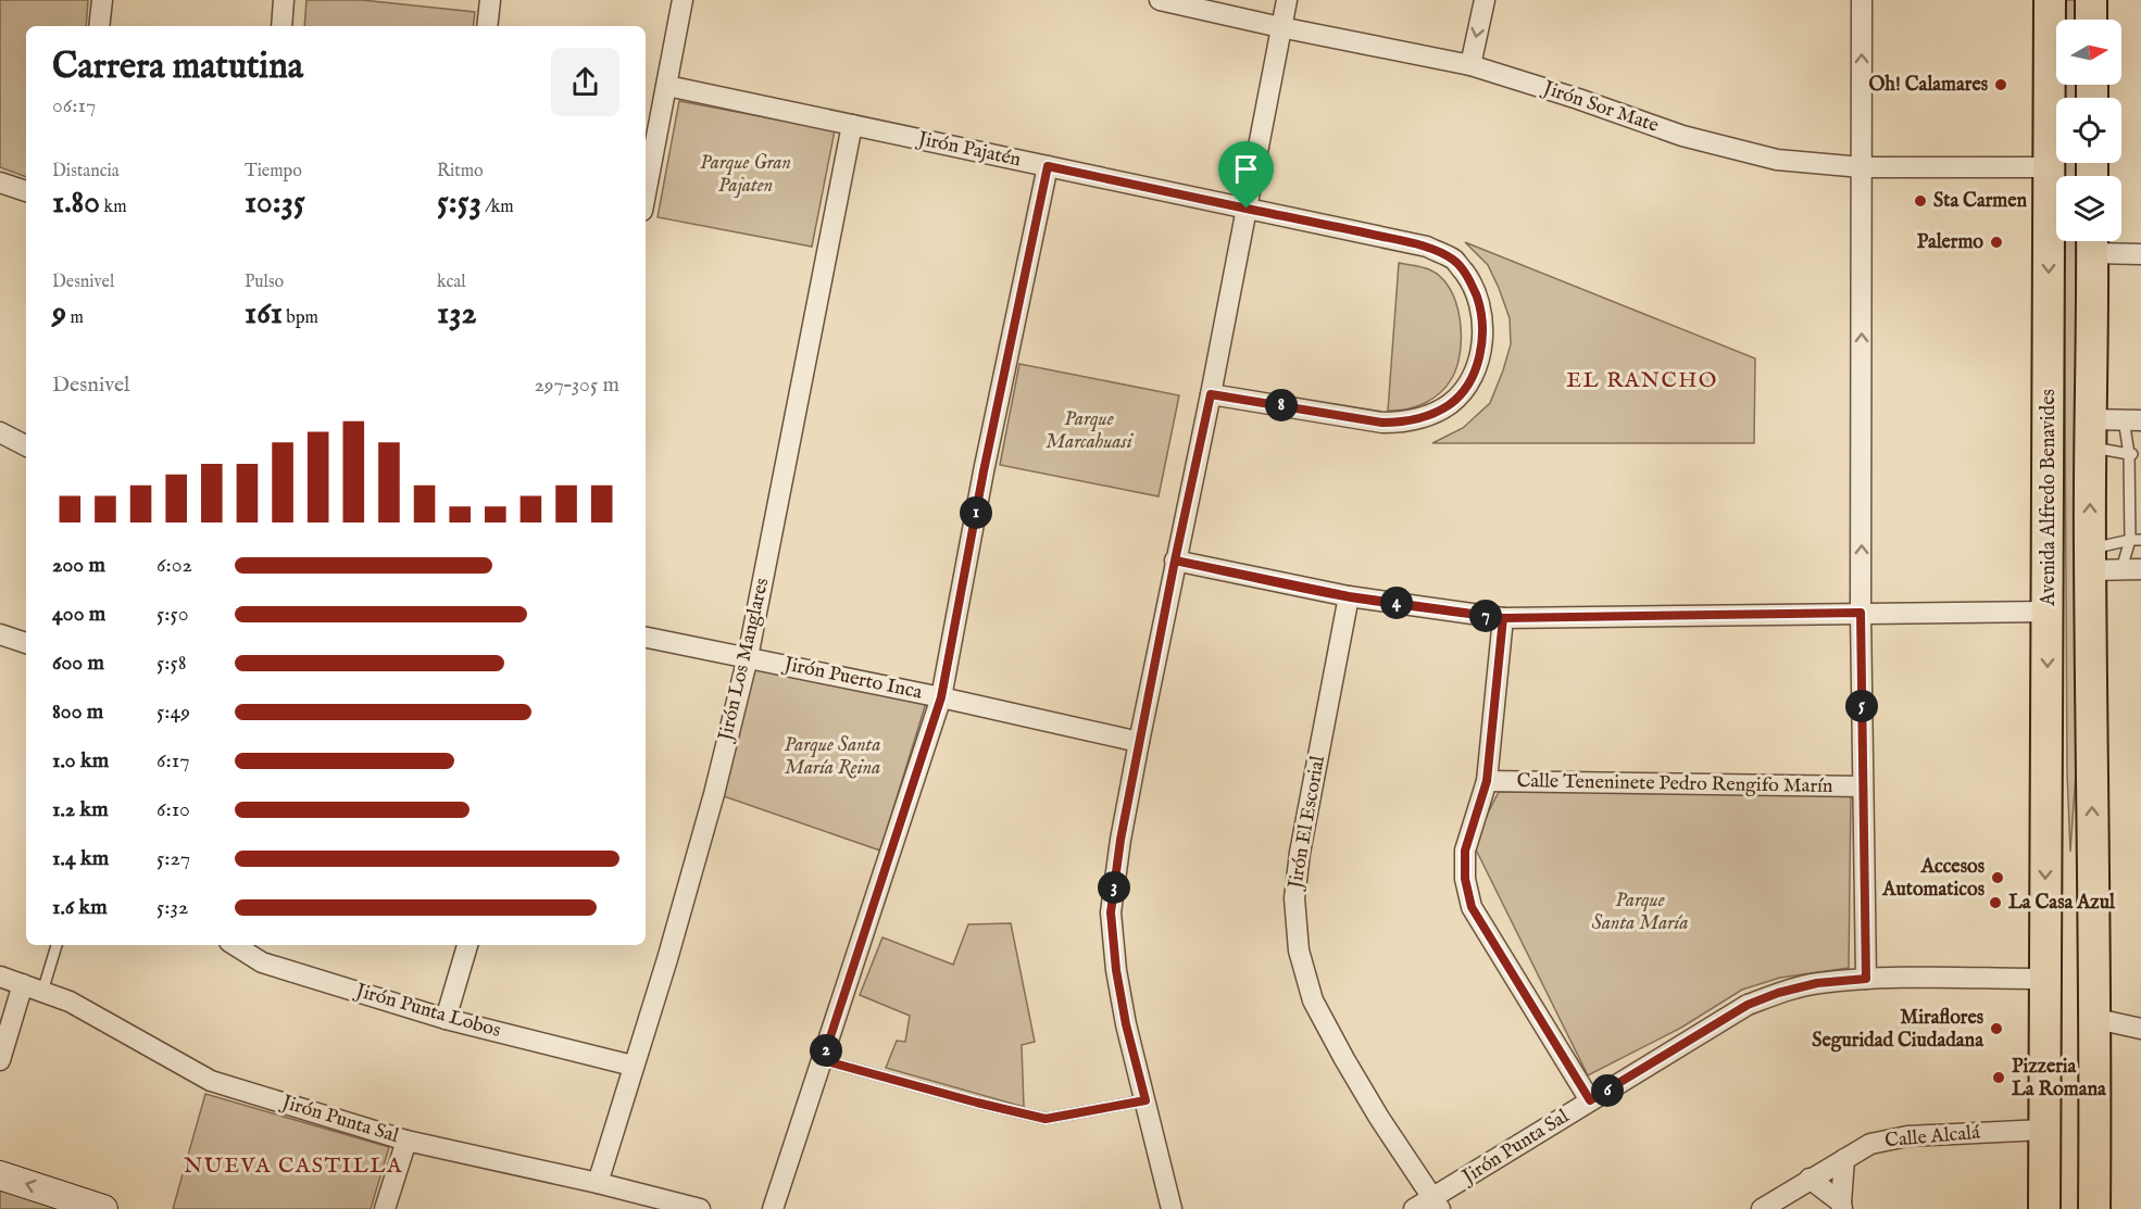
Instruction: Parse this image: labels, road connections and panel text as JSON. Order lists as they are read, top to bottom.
{
  "streets": {
    "main road": ["Avenida Alfredo Benavides"],
    "street": [
      "Jirón Sor Mate",
      "Jirón Pajatén",
      "Jirón Los Manglares",
      "Jirón Puerto Inca",
      "Calle Teneninete Pedro Rengifo Marín",
      "Jirón El Escorial",
      "Jirón Punta Lobos",
      "Jirón Punta Sal",
      "Calle Alcalá"
    ]
  },
  "crossings": [
    ["Jirón Sor Mate", "Avenida Alfredo Benavides"],
    ["Jirón Pajatén", "Jirón Los Manglares"],
    ["Avenida Alfredo Benavides", "Jirón Punta Sal"],
    ["Avenida Alfredo Benavides", "Calle Alcalá"],
    ["Jirón Los Manglares", "Jirón Puerto Inca"],
    ["Jirón Los Manglares", "Jirón Punta Lobos"],
    ["Jirón Los Manglares", "Jirón Punta Sal"],
    ["Jirón El Escorial", "Jirón Punta Sal"]
  ],
  "districts": ["EL RANCHO", "NUEVA CASTILLA"],
  "parks": [
    "Parque Gran Pajaten",
    "Parque Marcahuasi",
    "Parque Santa María Reina",
    "Parque Santa María"
  ],
  "places": [
    "Oh! Calamares",
    "Sta Carmen",
    "Palermo",
    "Accesos Automaticos",
    "La Casa Azul",
    "Miraflores Seguridad Ciudadana",
    "Pizzeria La Romana"
  ],
  "north": "right",
  "page": {
    "heading": ["Carrera matutina", "06:17"],
    "stats": [
      ["Distancia", "1.80 km"],
      ["Tiempo", "10:35"],
      ["Ritmo", "5:53 /km"],
      ["Desnivel", "9 m"],
      ["Pulso", "161 bpm"],
      ["kcal", "132"]
    ],
    "chart": ["Desnivel", "297–305 m"],
    "pins": [
      "8",
      "1",
      "4",
      "7",
      "5",
      "3",
      "2",
      "6"
    ],
    "list": [
      {
        "name": "200 m",
        "note": "6:02"
      },
      {
        "name": "400 m",
        "note": "5:50"
      },
      {
        "name": "600 m",
        "note": "5:58"
      },
      {
        "name": "800 m",
        "note": "5:49"
      },
      {
        "name": "1.0 km",
        "note": "6:17"
      },
      {
        "name": "1.2 km",
        "note": "6:10"
      },
      {
        "name": "1.4 km",
        "note": "5:27"
      },
      {
        "name": "1.6 km",
        "note": "5:32"
      }
    ]
  }
}
